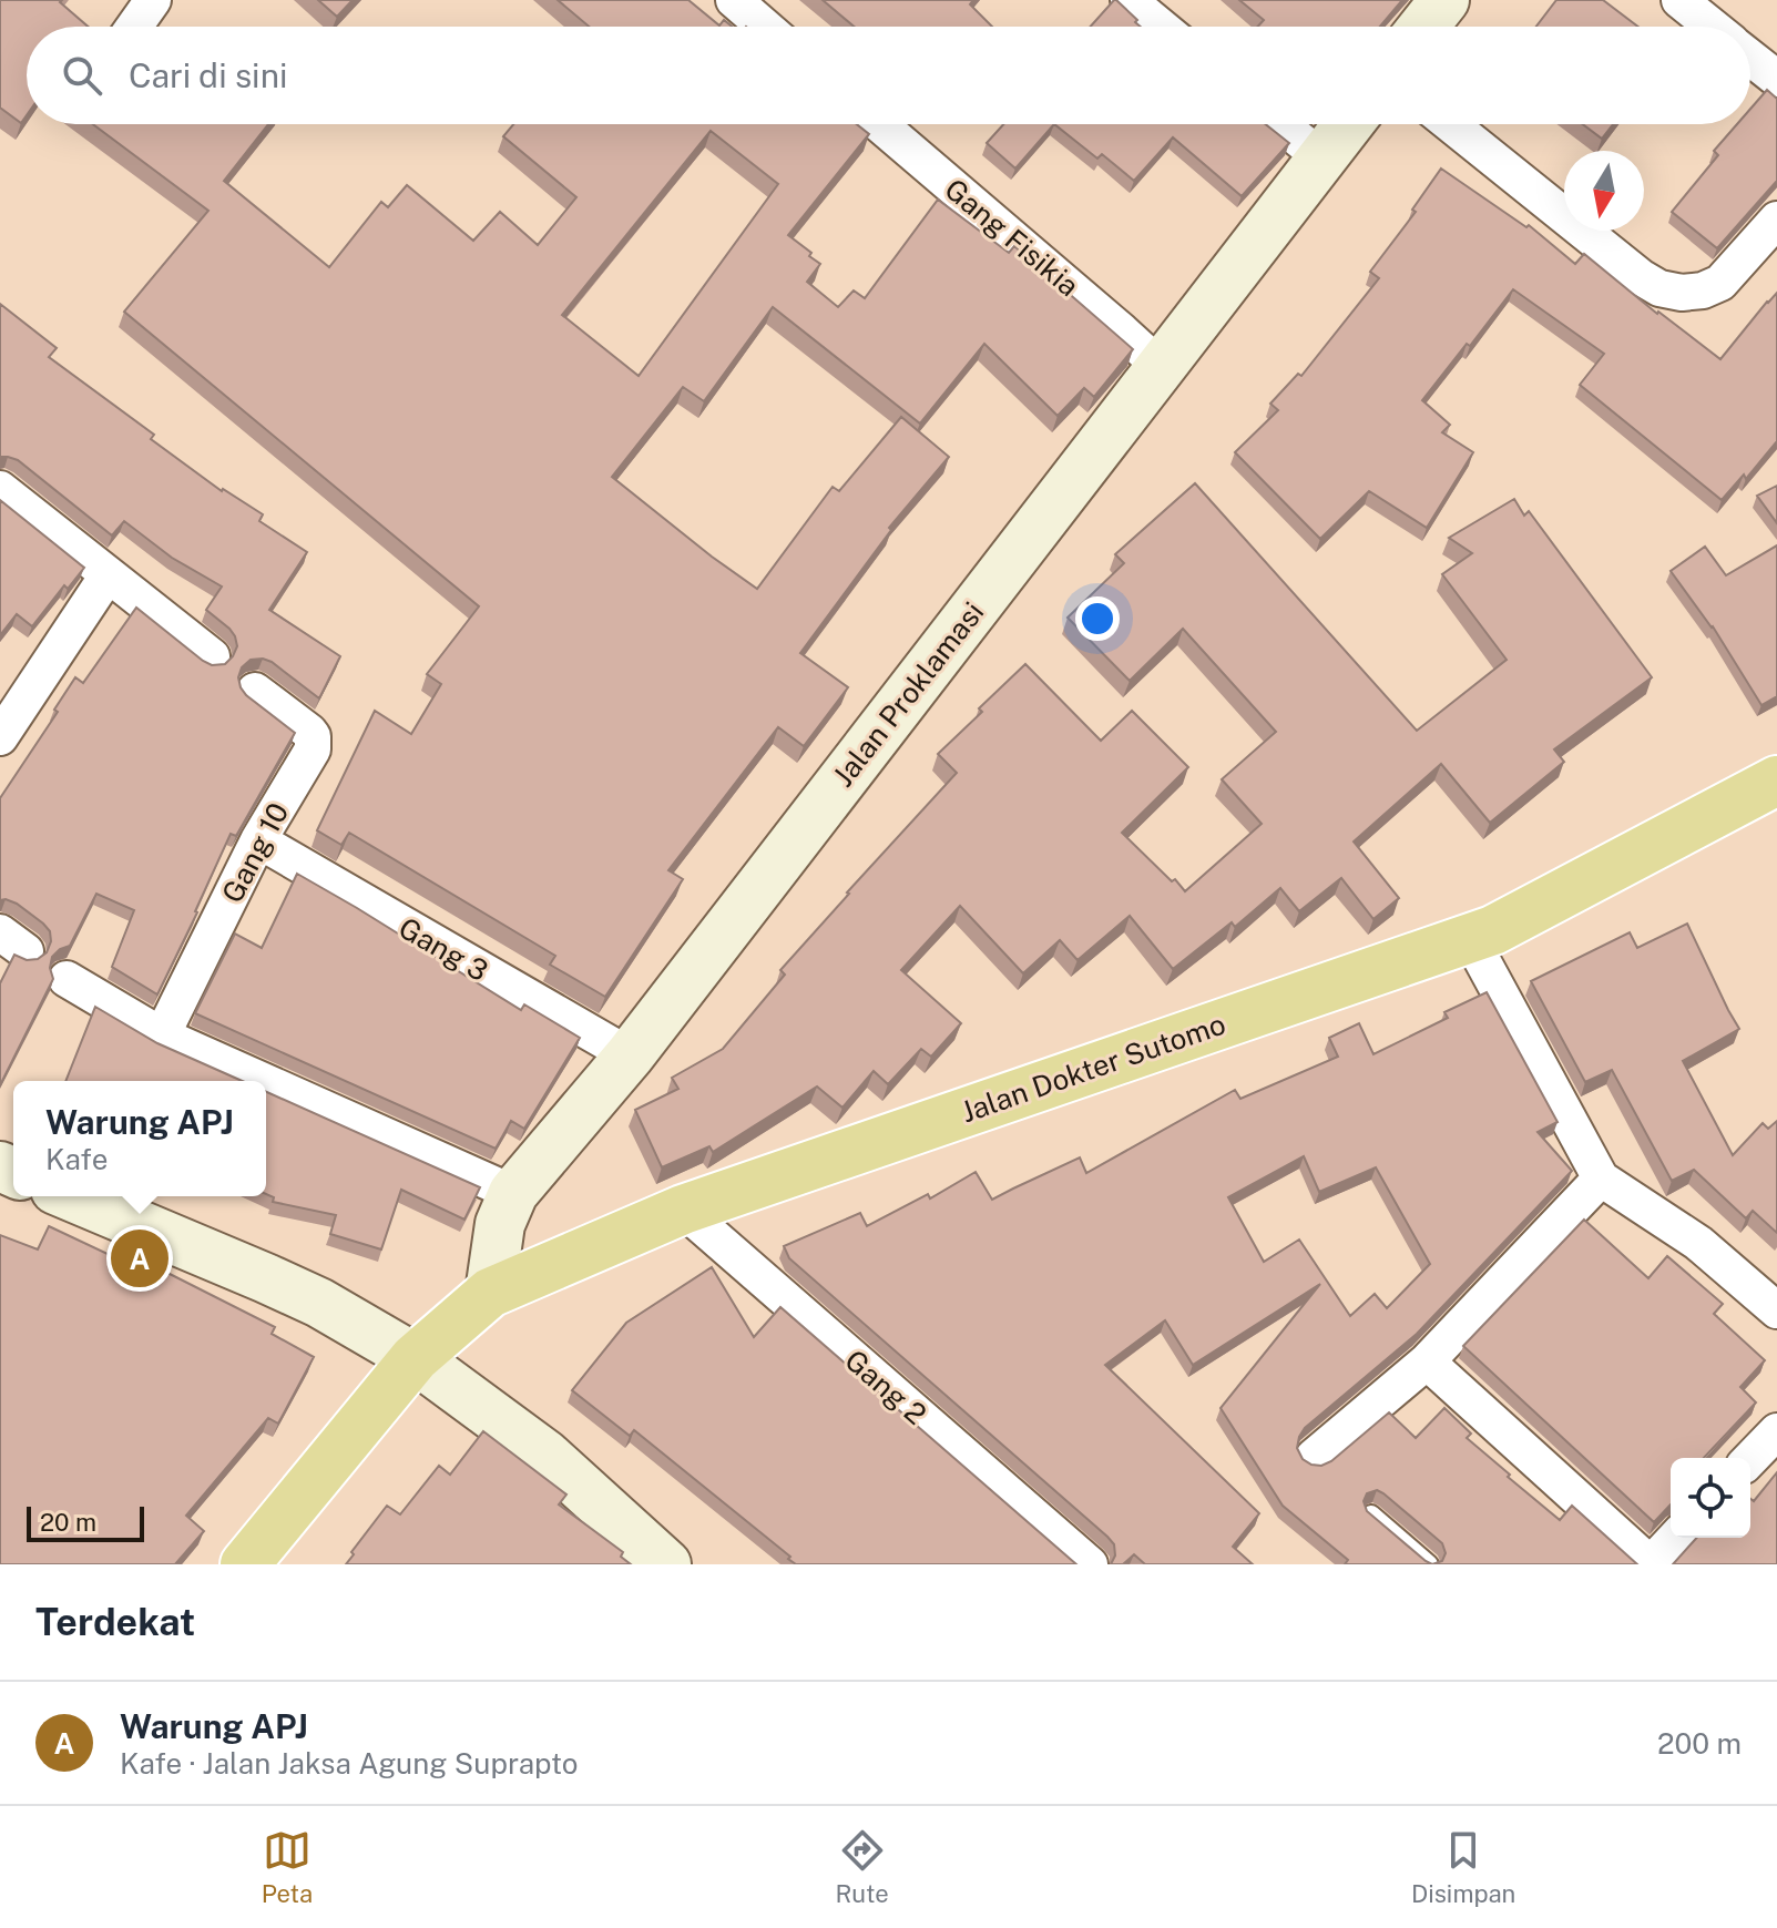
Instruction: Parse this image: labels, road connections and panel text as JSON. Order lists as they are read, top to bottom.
{
  "streets": {
    "highway": ["Jalan Dokter Sutomo"],
    "main road": ["Jalan Proklamasi"],
    "street": [
      "Gang Fisikia",
      "Gang 10",
      "Gang 3",
      "Gang 2"
    ]
  },
  "crossings": [
    ["Gang Fisikia", "Jalan Proklamasi"],
    ["Jalan Proklamasi", "Gang 3"],
    ["Jalan Proklamasi", "Jalan Dokter Sutomo"],
    ["Gang 10", "Gang 3"],
    ["Jalan Dokter Sutomo", "Gang 2"]
  ],
  "scale_bar": "20 m",
  "north": "bottom",
  "page": {
    "search": "Cari di sini",
    "popup": ["Warung APJ", "Kafe"],
    "pins": "A",
    "scale": "20 m",
    "heading": "Terdekat",
    "list": [
      {
        "mark": "A",
        "name": "Warung APJ",
        "note": "Kafe · Jalan Jaksa Agung Suprapto",
        "value": "200 m"
      }
    ],
    "nav": ["Peta", "Rute", "Disimpan"]
  }
}
